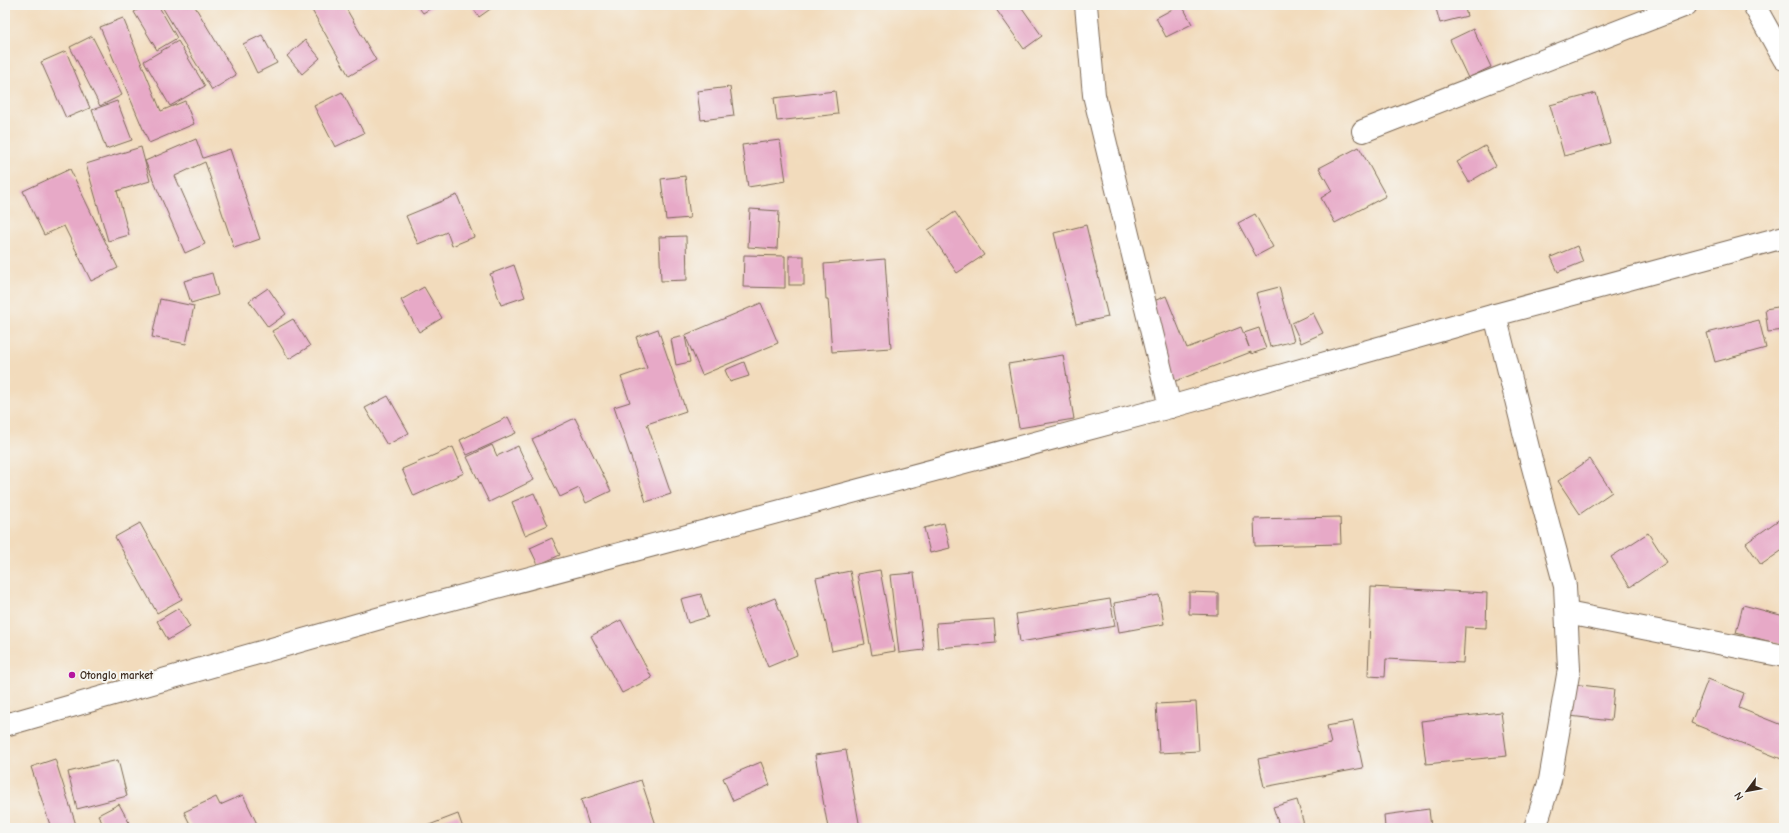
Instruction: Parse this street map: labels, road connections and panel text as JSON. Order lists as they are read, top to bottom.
{
  "places": ["Otonglo market"],
  "north": "bottom left"
}
